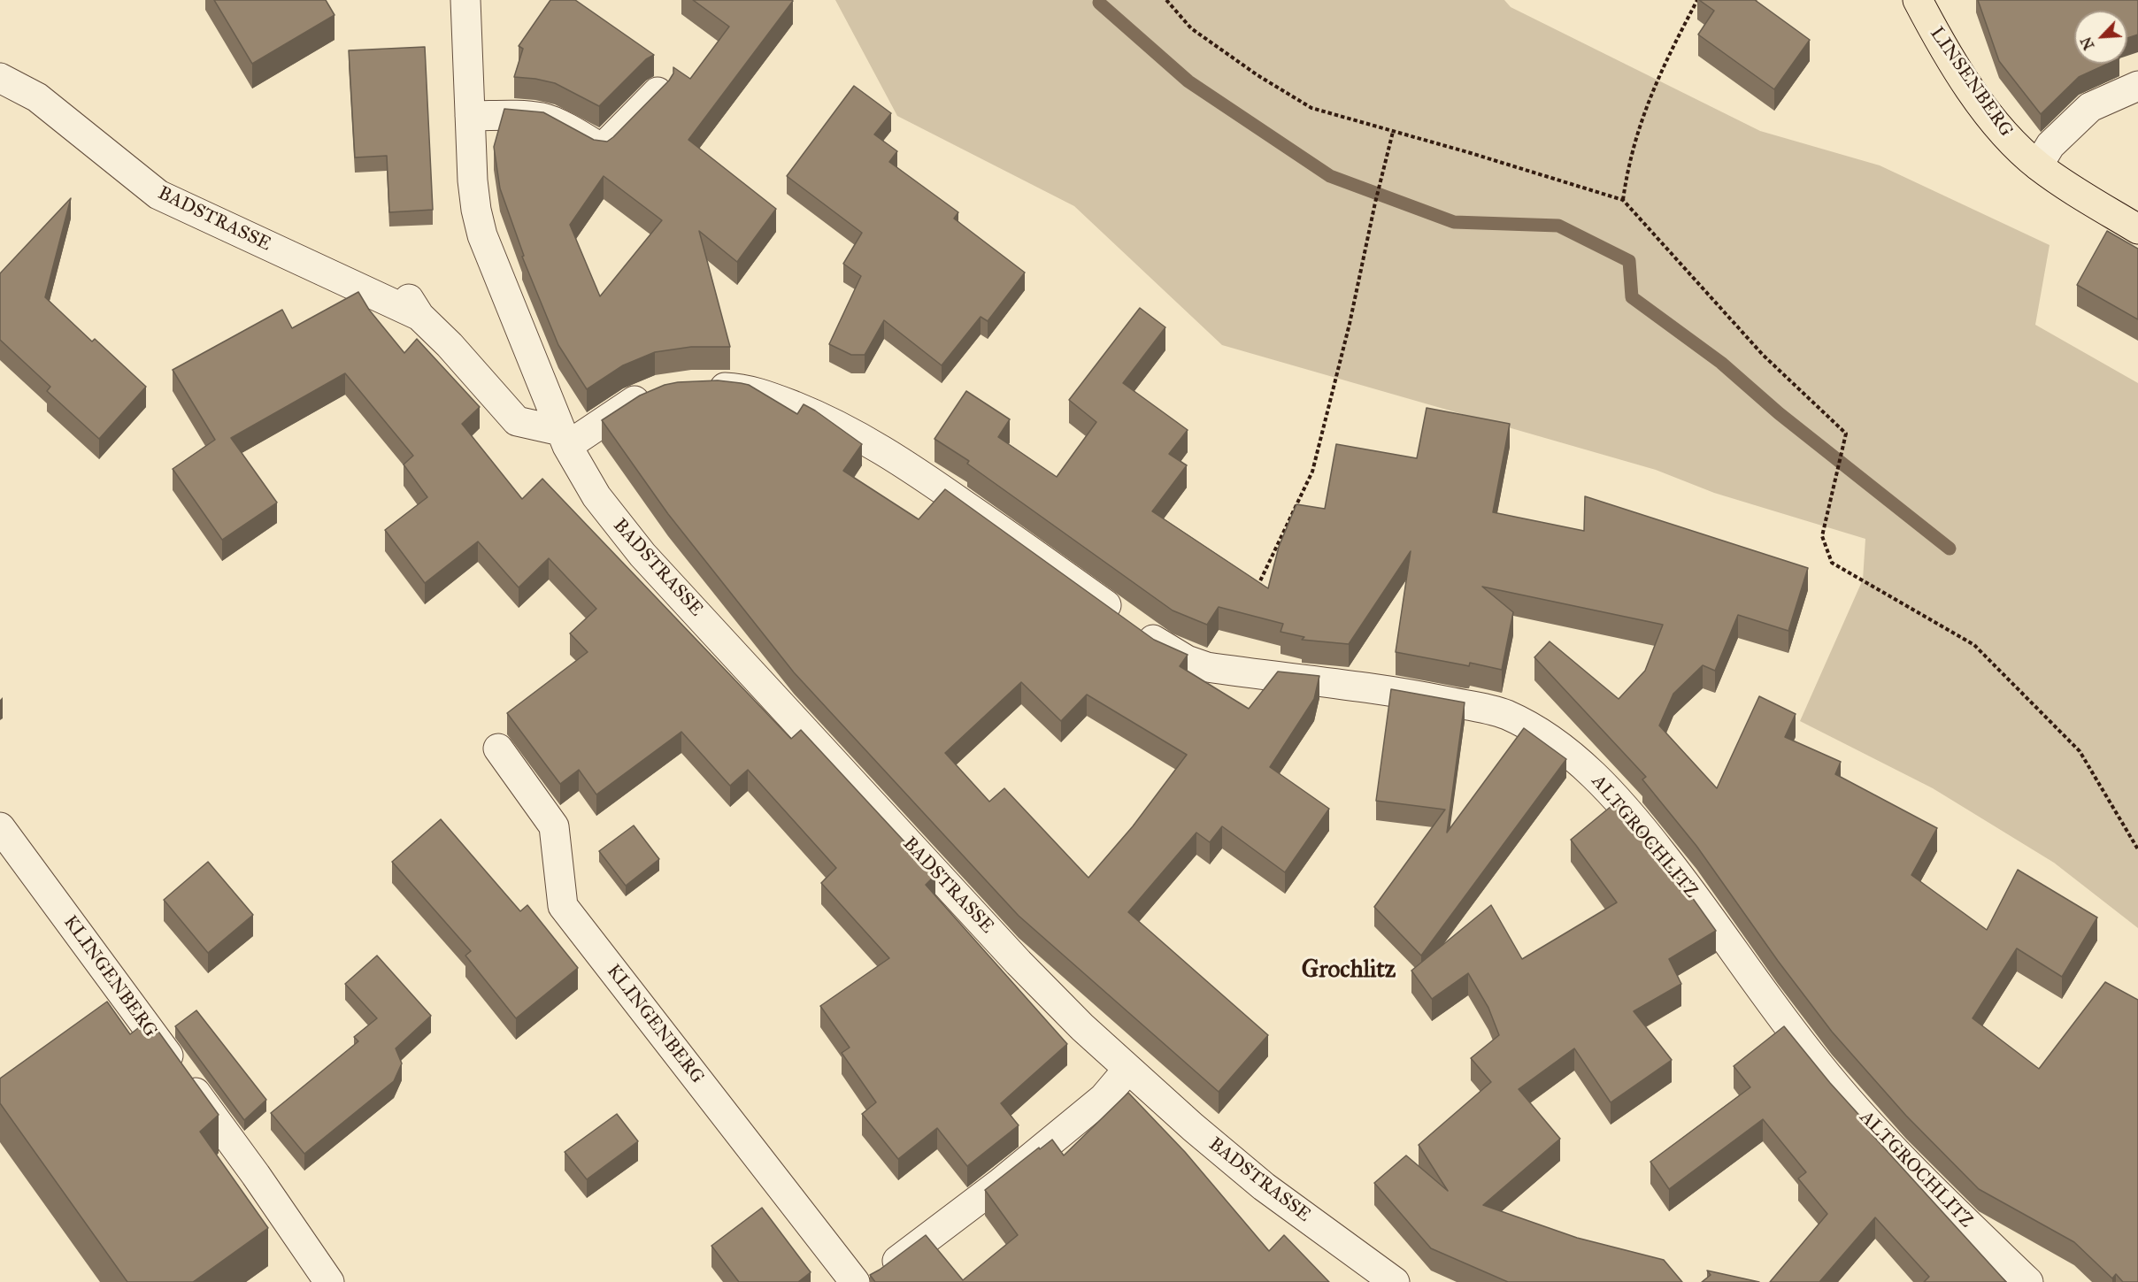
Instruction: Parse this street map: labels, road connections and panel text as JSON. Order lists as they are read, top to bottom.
{
  "streets": {
    "main road": ["LINSENBERG"],
    "street": ["BADSTRASSE", "ALTGROCHLITZ", "KLINGENBERG"]
  },
  "districts": ["Grochlitz"],
  "north": "bottom left"
}
